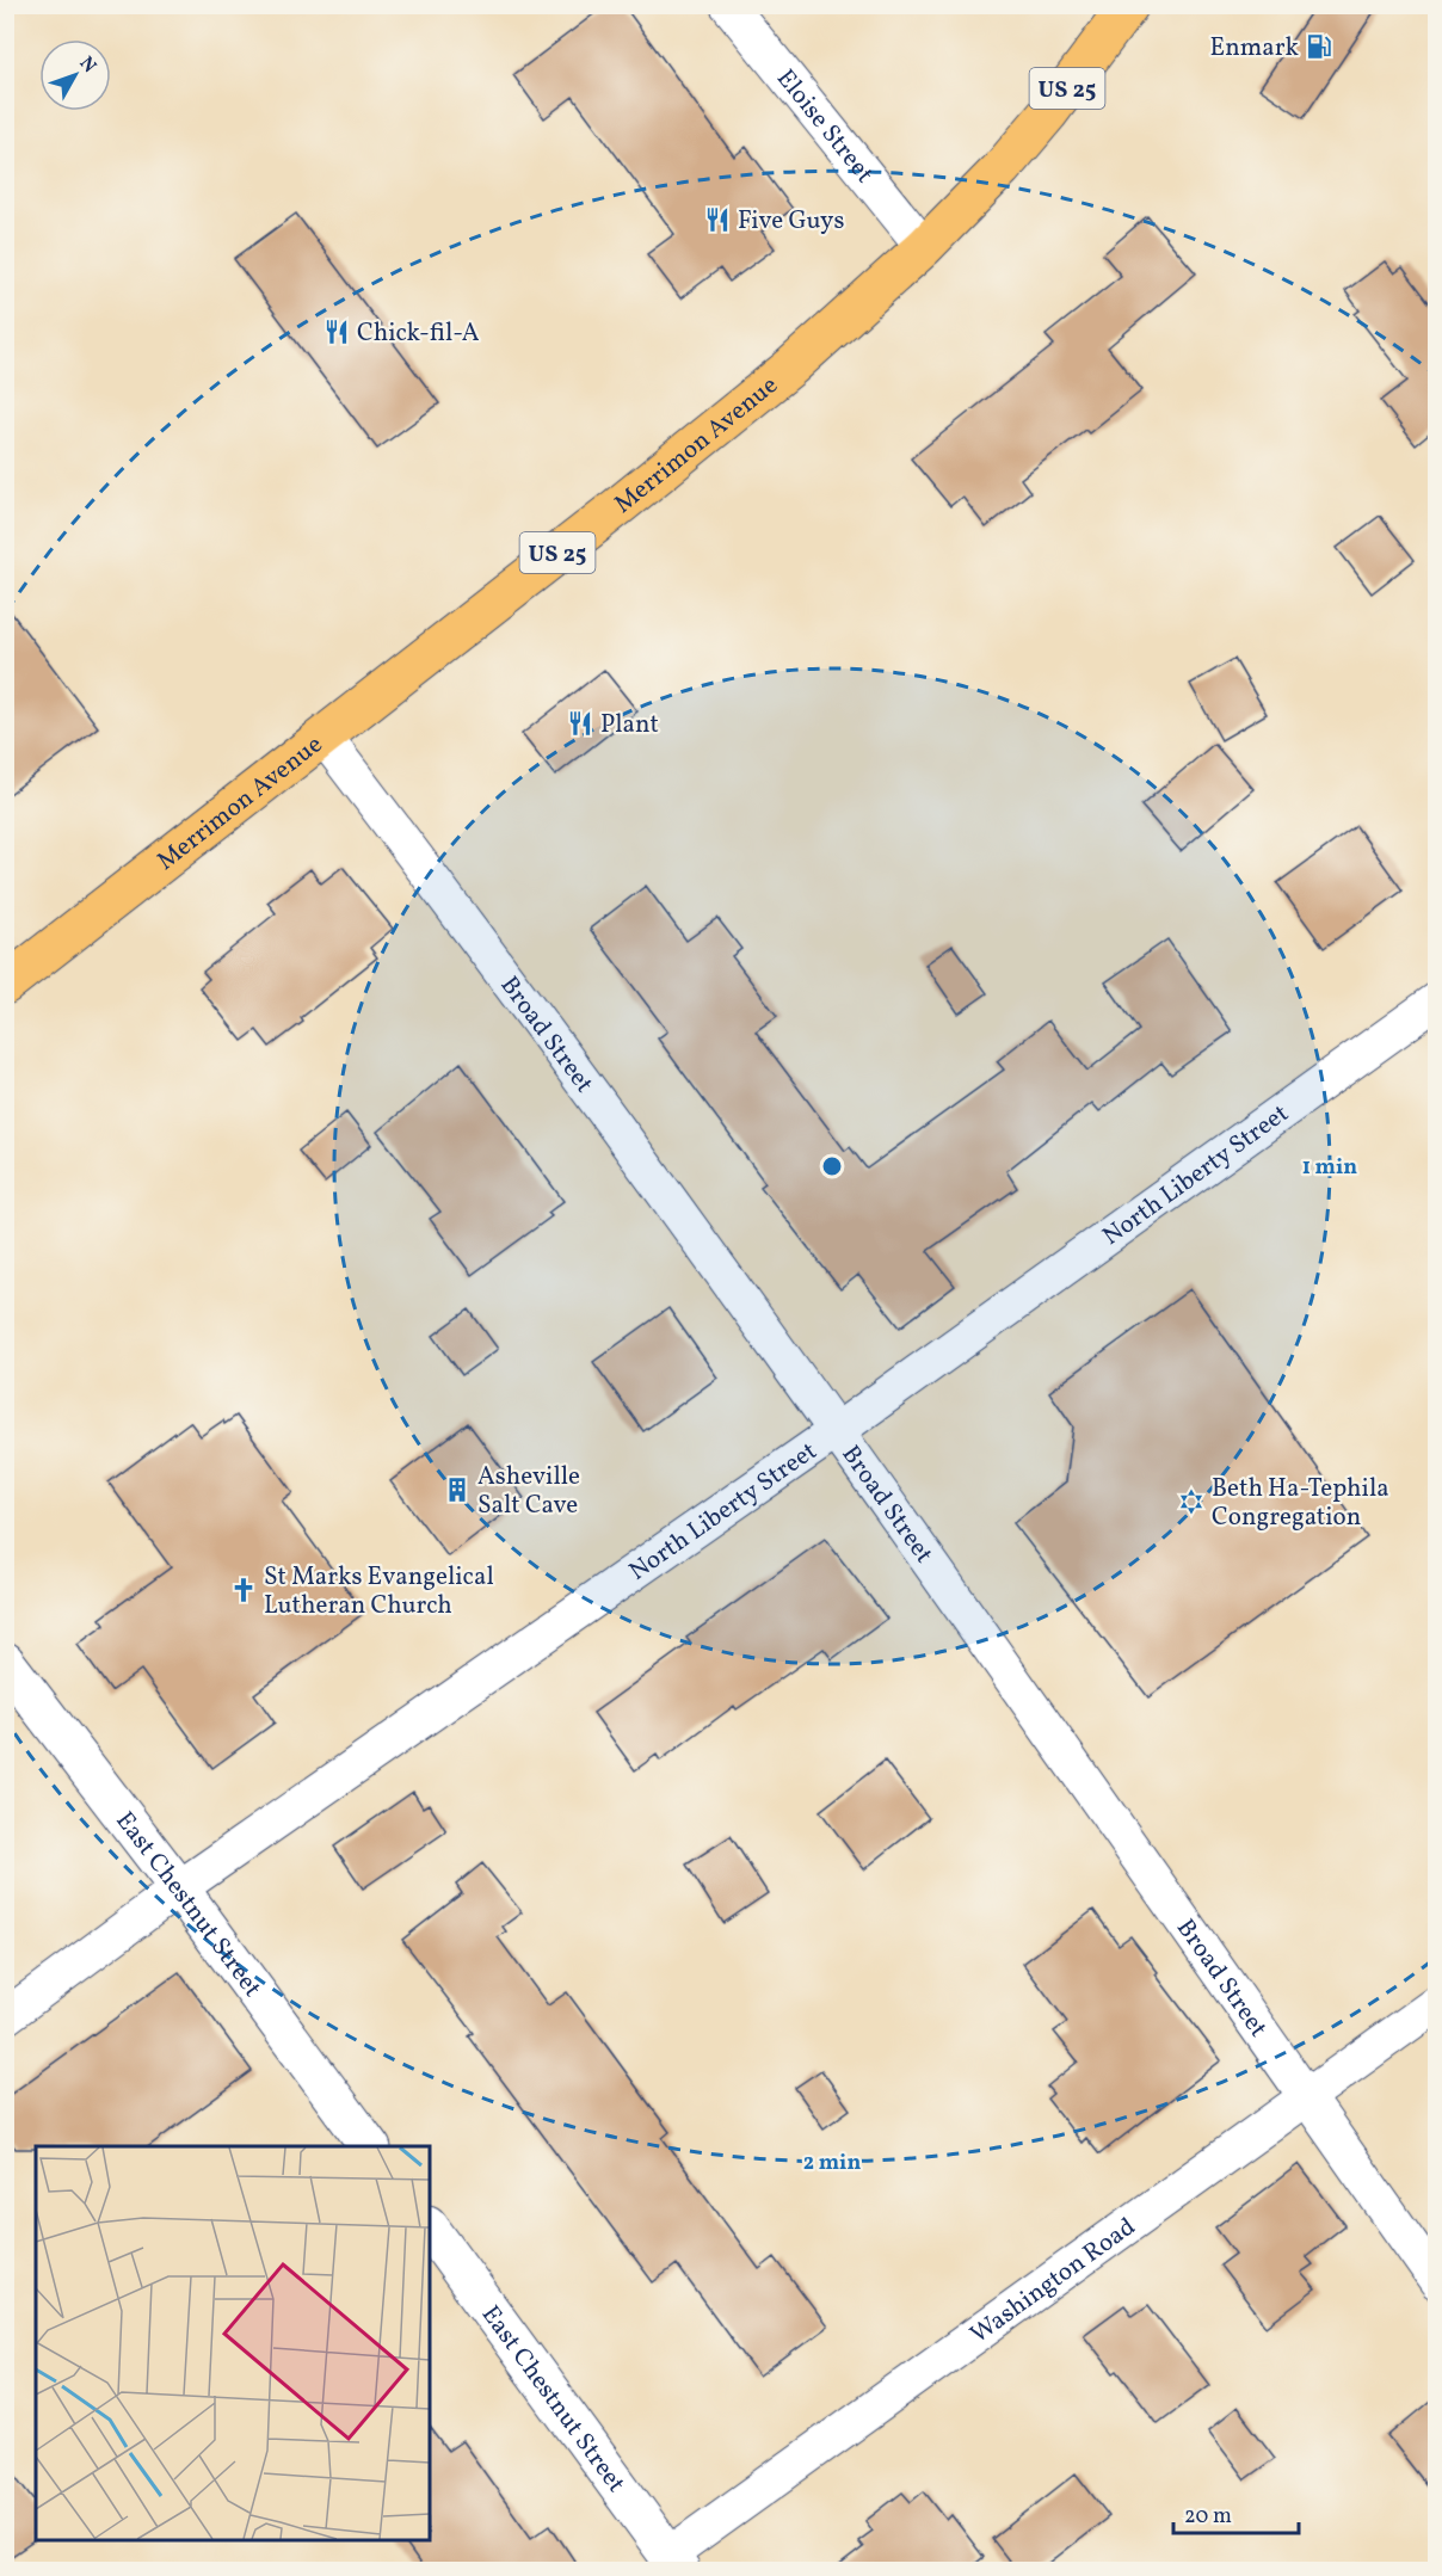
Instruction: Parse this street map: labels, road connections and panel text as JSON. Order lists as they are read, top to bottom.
{
  "streets": {
    "main road": ["US 25", "Merrimon Avenue"],
    "street": [
      "Eloise Street",
      "Broad Street",
      "North Liberty Street",
      "East Chestnut Street",
      "Washington Road"
    ]
  },
  "crossings": [
    ["Eloise Street", "Merrimon Avenue"],
    ["Merrimon Avenue", "Broad Street"],
    ["Broad Street", "North Liberty Street"],
    ["Broad Street", "Washington Road"],
    ["North Liberty Street", "East Chestnut Street"],
    ["East Chestnut Street", "Washington Road"]
  ],
  "places": {
    "fuel station": ["Enmark"],
    "restaurant": ["Five Guys", "Chick-fil-A", "Plant"],
    "building": ["Asheville Salt Cave"],
    "synagogue": ["Beth Ha-Tephila Congregation"],
    "church": ["St Marks Evangelical Lutheran Church"]
  },
  "scale_bar": "20 m",
  "north": "top right",
  "rings": ["1 min", "2 min"]
}
